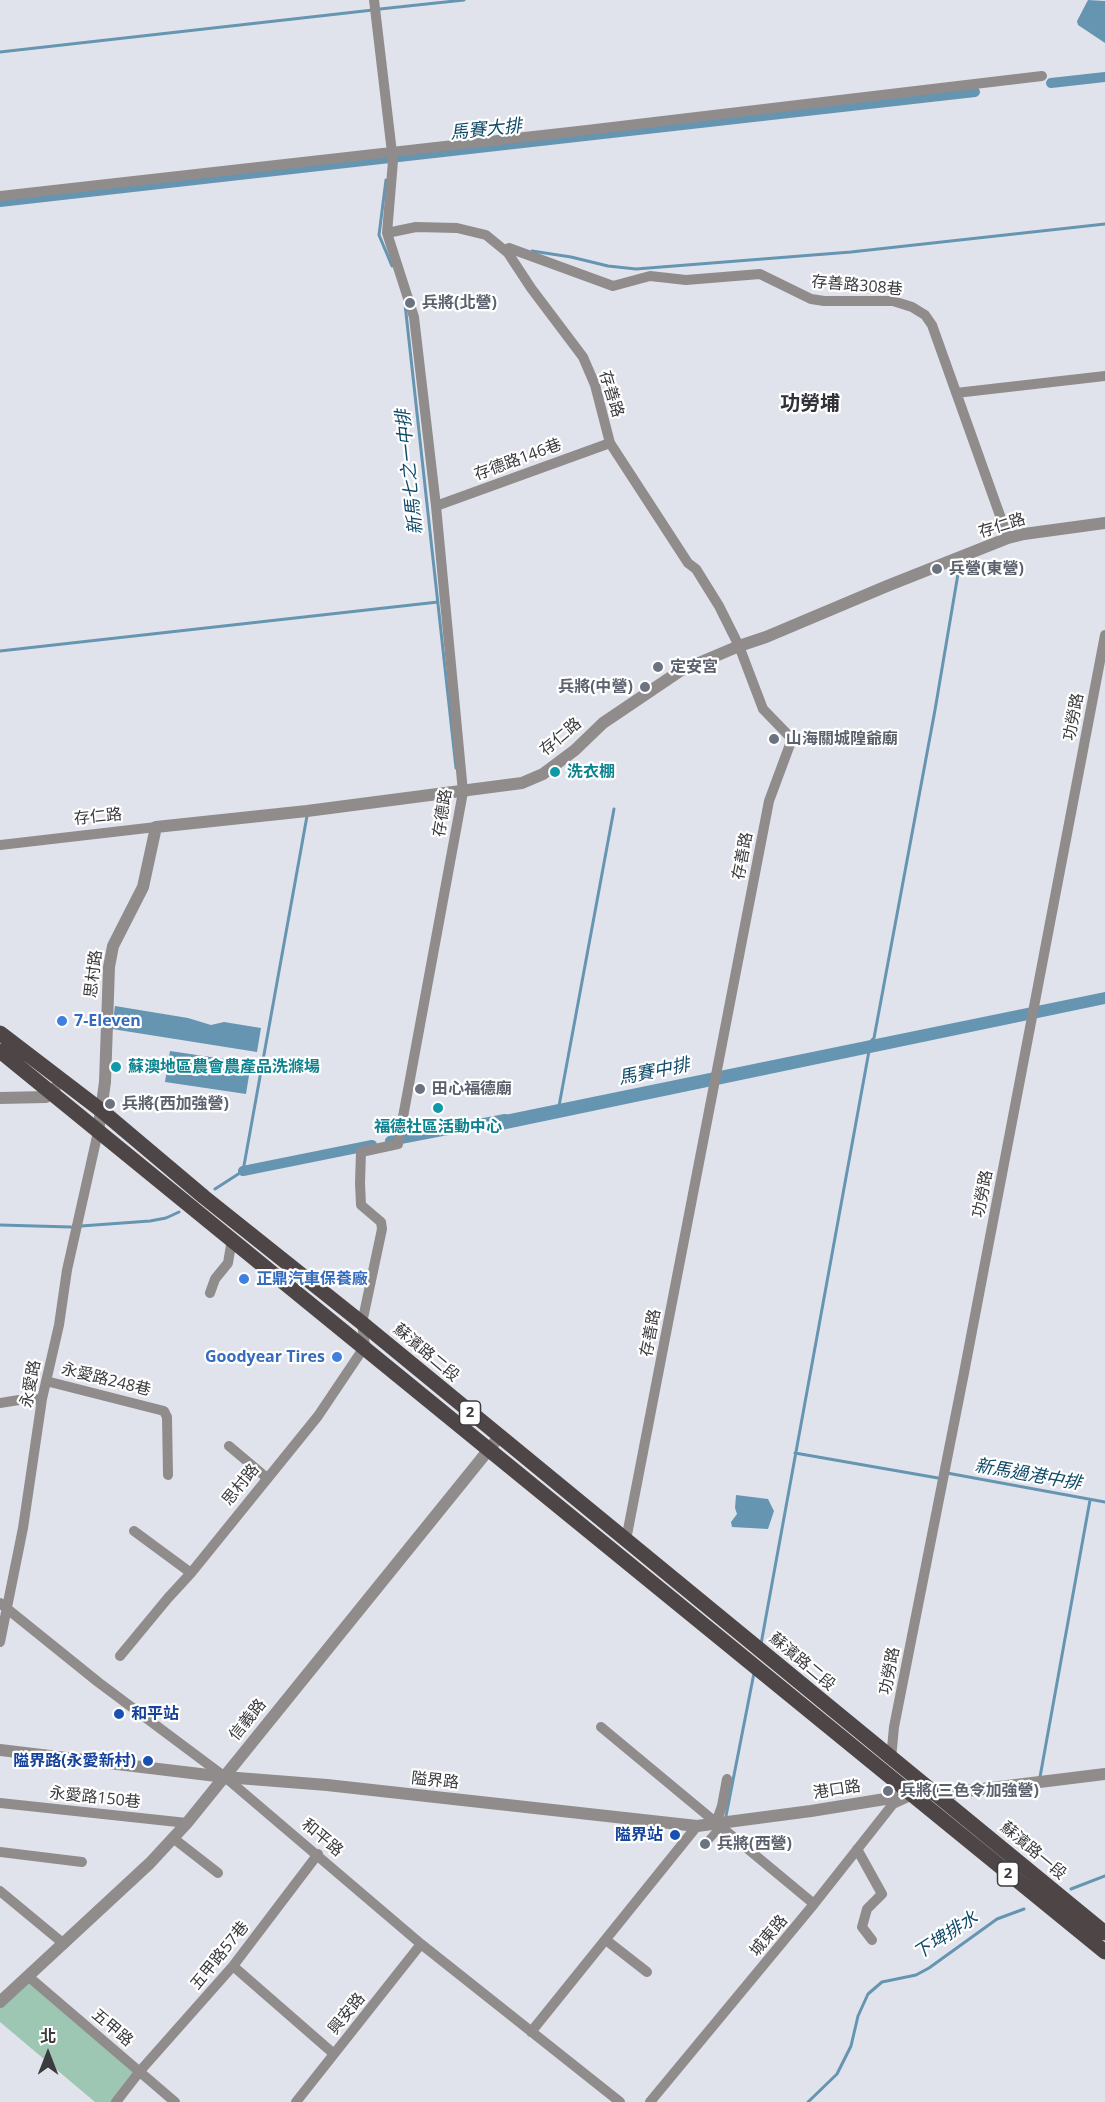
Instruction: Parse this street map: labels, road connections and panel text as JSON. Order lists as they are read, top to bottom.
{
  "streets": {
    "main road": ["蘇濱路二段", "2", "蘇濱路一段"],
    "street": [
      "存善路308巷",
      "存善路",
      "存德路146巷",
      "存仁路",
      "功勞路",
      "存德路",
      "思村路",
      "永愛路248巷",
      "永愛路",
      "信義路",
      "隘界路",
      "港口路",
      "永愛路150巷",
      "和平路",
      "城東路",
      "五甲路57巷",
      "興安路",
      "五甲路"
    ]
  },
  "crossings": [
    ["存善路308巷", "存善路"],
    ["存善路308巷", "存仁路"],
    ["存善路", "存德路146巷"],
    ["存善路", "存仁路"],
    ["存善路", "蘇濱路二段"],
    ["存德路146巷", "存德路"],
    ["存仁路", "存德路"],
    ["存仁路", "思村路"],
    ["功勞路", "蘇濱路二段"],
    ["存德路", "蘇濱路二段"],
    ["思村路", "蘇濱路二段"],
    ["思村路", "永愛路"],
    ["蘇濱路二段", "永愛路"],
    ["蘇濱路二段", "信義路"],
    ["蘇濱路二段", "港口路"],
    ["蘇濱路二段", "蘇濱路一段"],
    ["蘇濱路二段", "城東路"],
    ["永愛路248巷", "永愛路"],
    ["永愛路", "和平路"],
    ["信義路", "隘界路"],
    ["信義路", "永愛路150巷"],
    ["信義路", "和平路"],
    ["信義路", "五甲路"],
    ["隘界路", "港口路"],
    ["隘界路", "和平路"],
    ["港口路", "蘇濱路一段"],
    ["港口路", "城東路"],
    ["和平路", "五甲路57巷"],
    ["和平路", "興安路"],
    ["蘇濱路一段", "城東路"],
    ["五甲路57巷", "五甲路"]
  ],
  "districts": ["功勞埔"],
  "water": [
    "馬賽大排",
    "新馬七之一中排",
    "馬賽中排",
    "新馬過港中排",
    "下埤排水"
  ],
  "places": [
    "兵將(北營)",
    "兵營(東營)",
    "定安宮",
    "兵將(中營)",
    "山海關城隍爺廟",
    "洗衣棚",
    "7-Eleven",
    "蘇澳地區農會農產品洗滌場",
    "田心福德廟",
    "兵將(西加強營)",
    "福德社區活動中心",
    "正鼎汽車保養廠",
    "Goodyear Tires",
    "和平站",
    "隘界路(永愛新村)",
    "兵將(三色令加強營)",
    "隘界站",
    "兵將(西營)"
  ],
  "north": "top"
}
